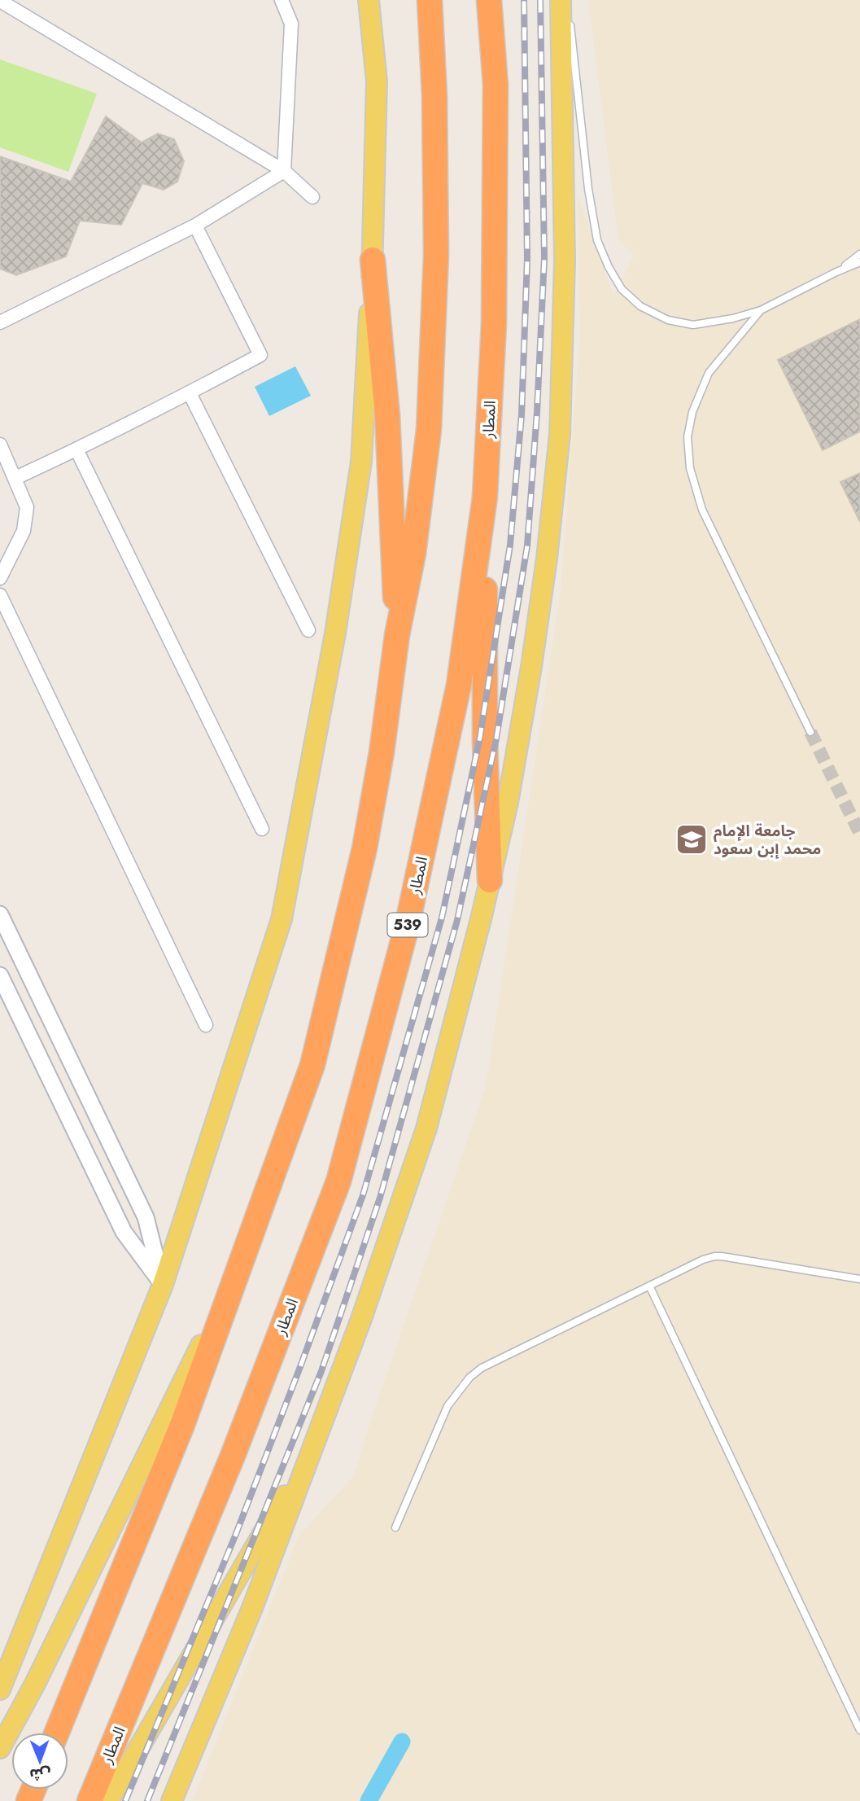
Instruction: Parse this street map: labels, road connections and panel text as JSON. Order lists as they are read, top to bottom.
{
  "streets": {
    "highway": ["المطار", "539"]
  },
  "places": {
    "school or university": ["جامعة الإمام محمد إبن سعود"]
  },
  "north": "bottom"
}
